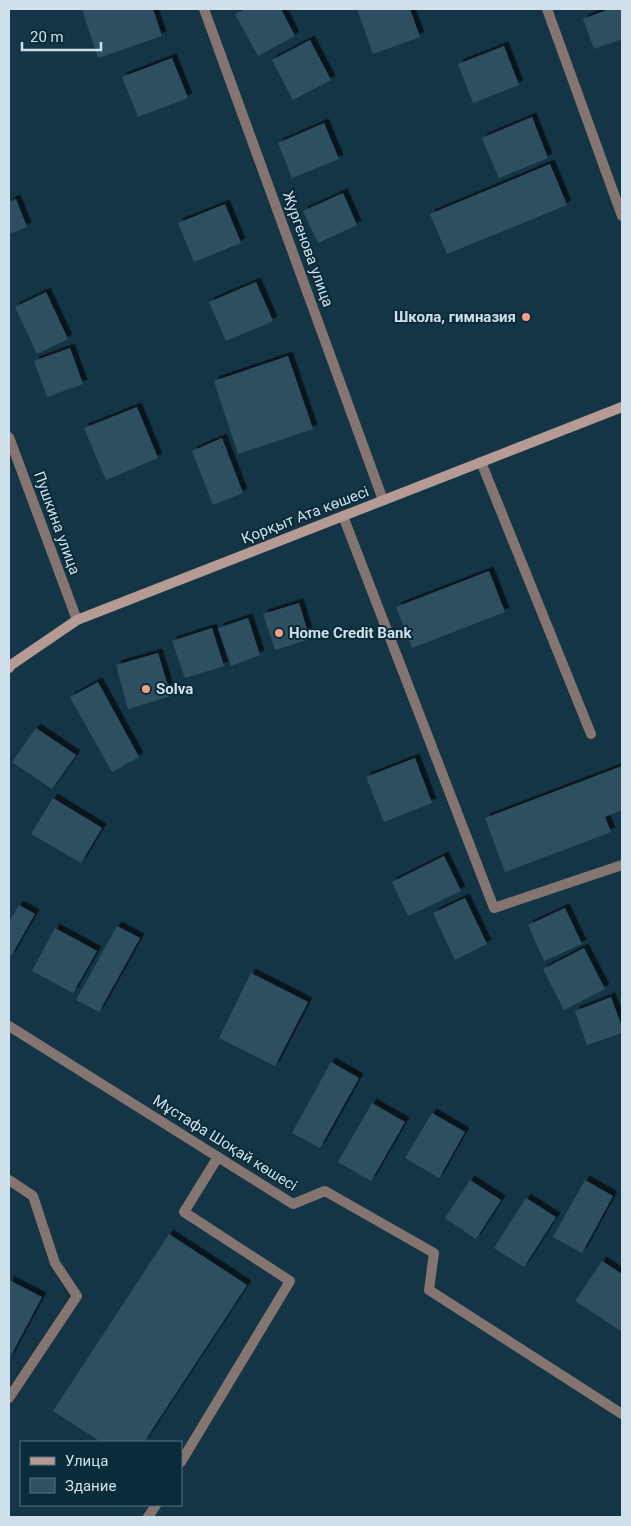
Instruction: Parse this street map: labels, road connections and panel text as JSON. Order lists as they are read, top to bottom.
{
  "streets": {
    "main road": ["Қорқыт Ата көшесі"],
    "street": ["Жургенова улица", "Пушкина улица", "Мұстафа Шоқай көшесі"]
  },
  "crossings": [
    ["Жургенова улица", "Қорқыт Ата көшесі"],
    ["Қорқыт Ата көшесі", "Пушкина улица"]
  ],
  "places": ["Школа, гимназия", "Home Credit Bank", "Solva"],
  "legend": ["Улица", "Здание"],
  "scale_bar": "20 m"
}
